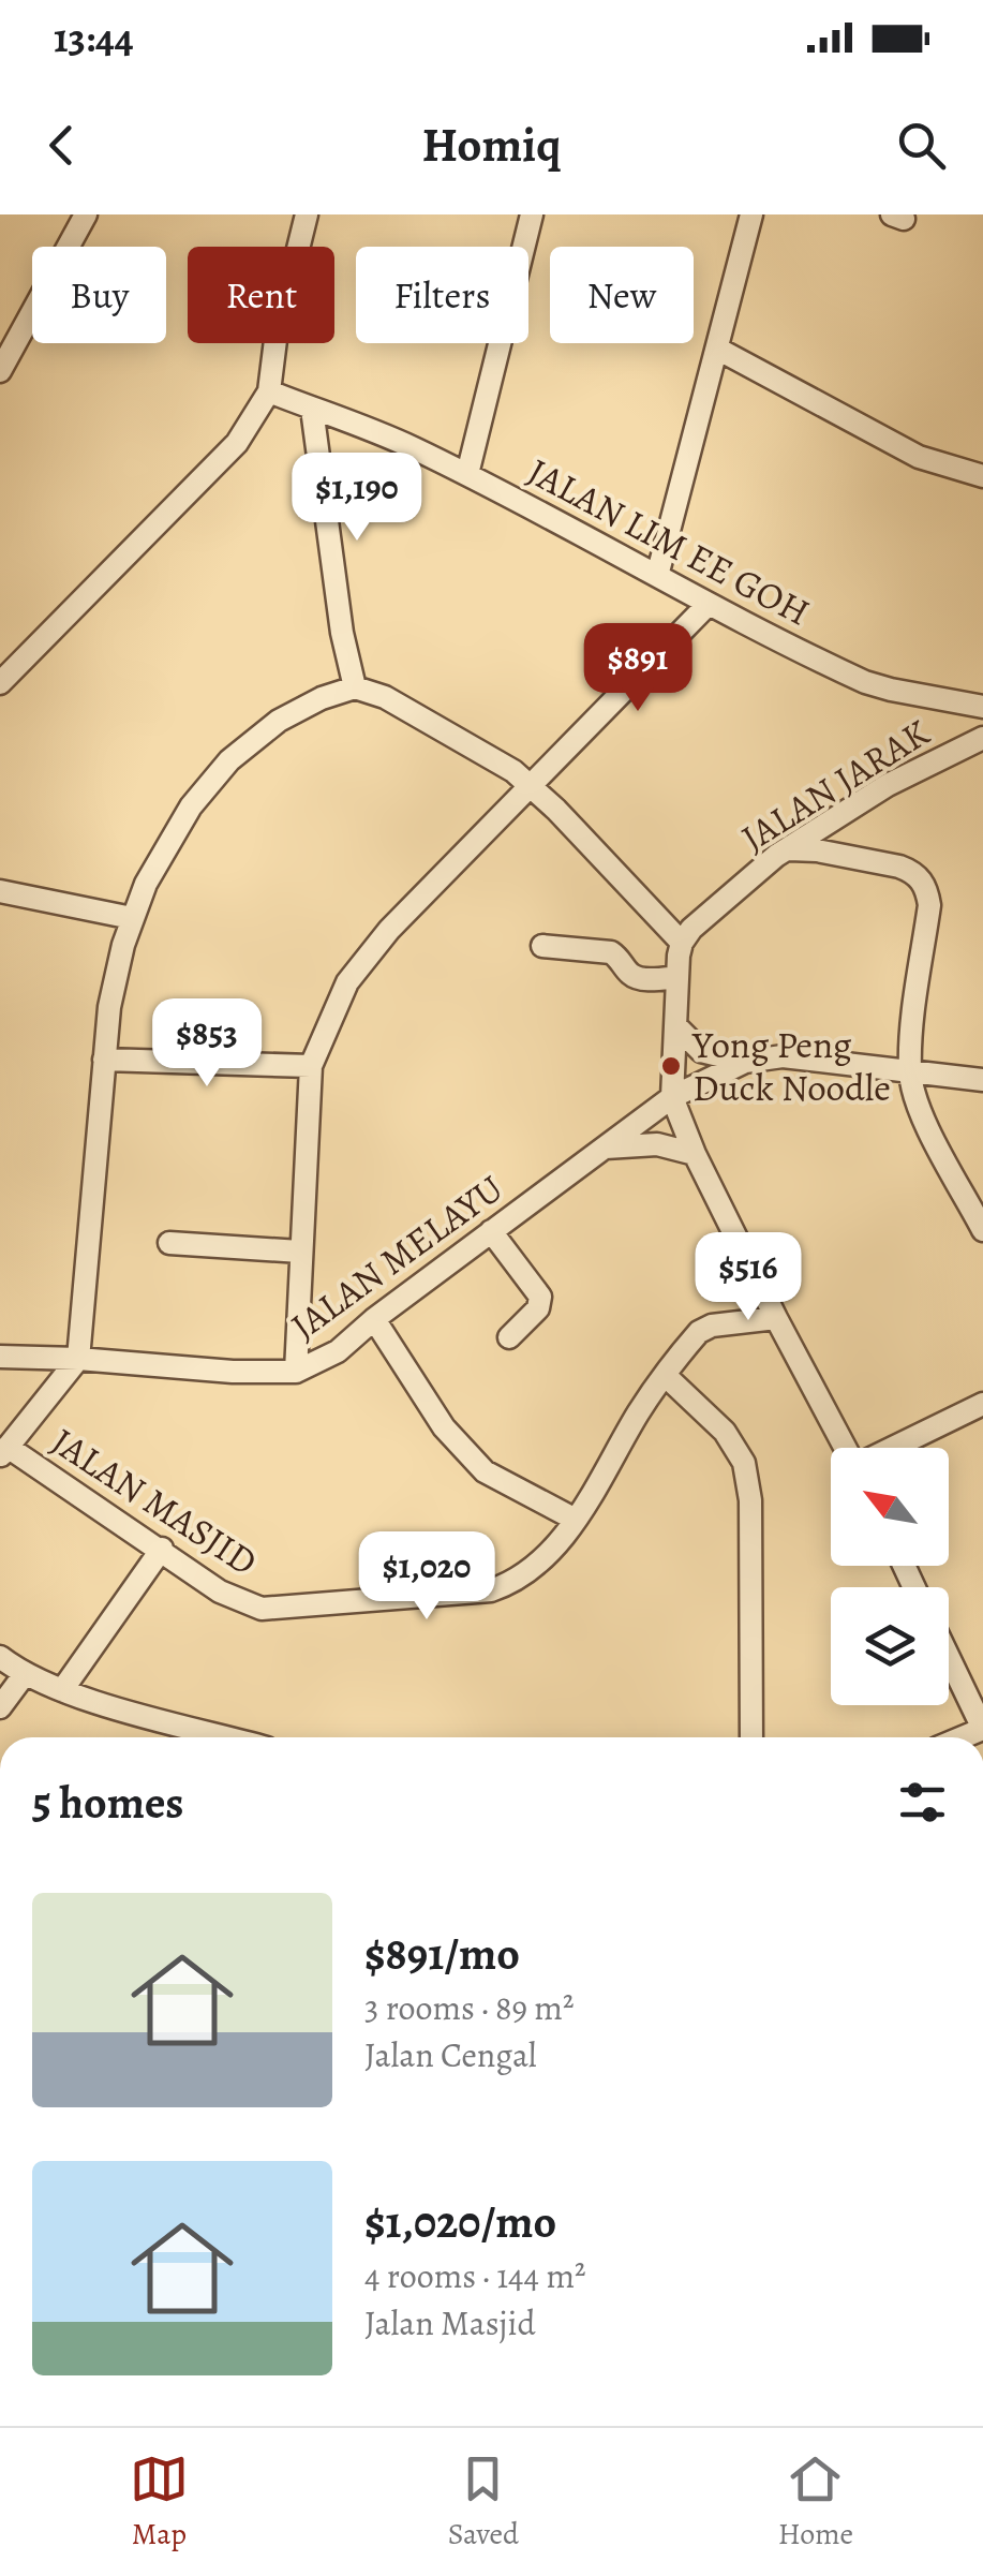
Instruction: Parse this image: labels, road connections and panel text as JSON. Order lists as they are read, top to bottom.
{
  "streets": {
    "street": [
      "JALAN LIM EE GOH",
      "JALAN JARAK",
      "JALAN MELAYU",
      "JALAN MASJID"
    ]
  },
  "crossings": [
    ["JALAN JARAK", "JALAN MELAYU"]
  ],
  "places": ["Yong Peng Duck Noodle"],
  "north": "top left",
  "page": {
    "status": "13:44",
    "header": "Homiq",
    "chip": [
      "Buy",
      "Rent",
      "Filters",
      "New"
    ],
    "price": [
      "$1,190",
      "$891",
      "$853",
      "$516",
      "$1,020"
    ],
    "heading": "5 homes",
    "list": [
      {
        "name": "$891/mo",
        "note": "3 rooms · 89 m² · Jalan Cengal"
      },
      {
        "name": "$1,020/mo",
        "note": "4 rooms · 144 m² · Jalan Masjid"
      }
    ],
    "tabs": ["Map", "Saved", "Home"]
  }
}
